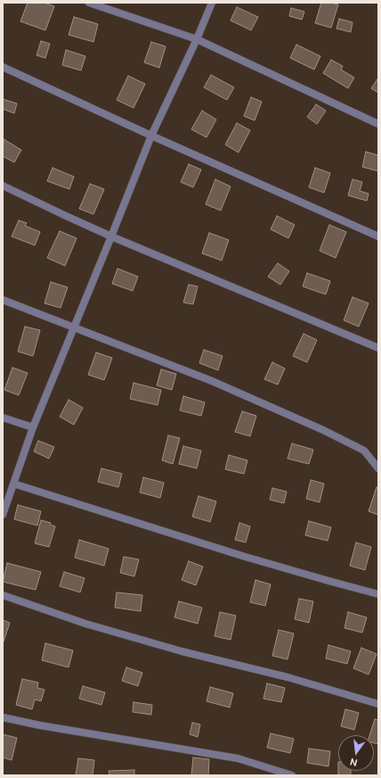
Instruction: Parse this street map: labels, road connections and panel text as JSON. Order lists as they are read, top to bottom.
{
  "north": "bottom"
}
